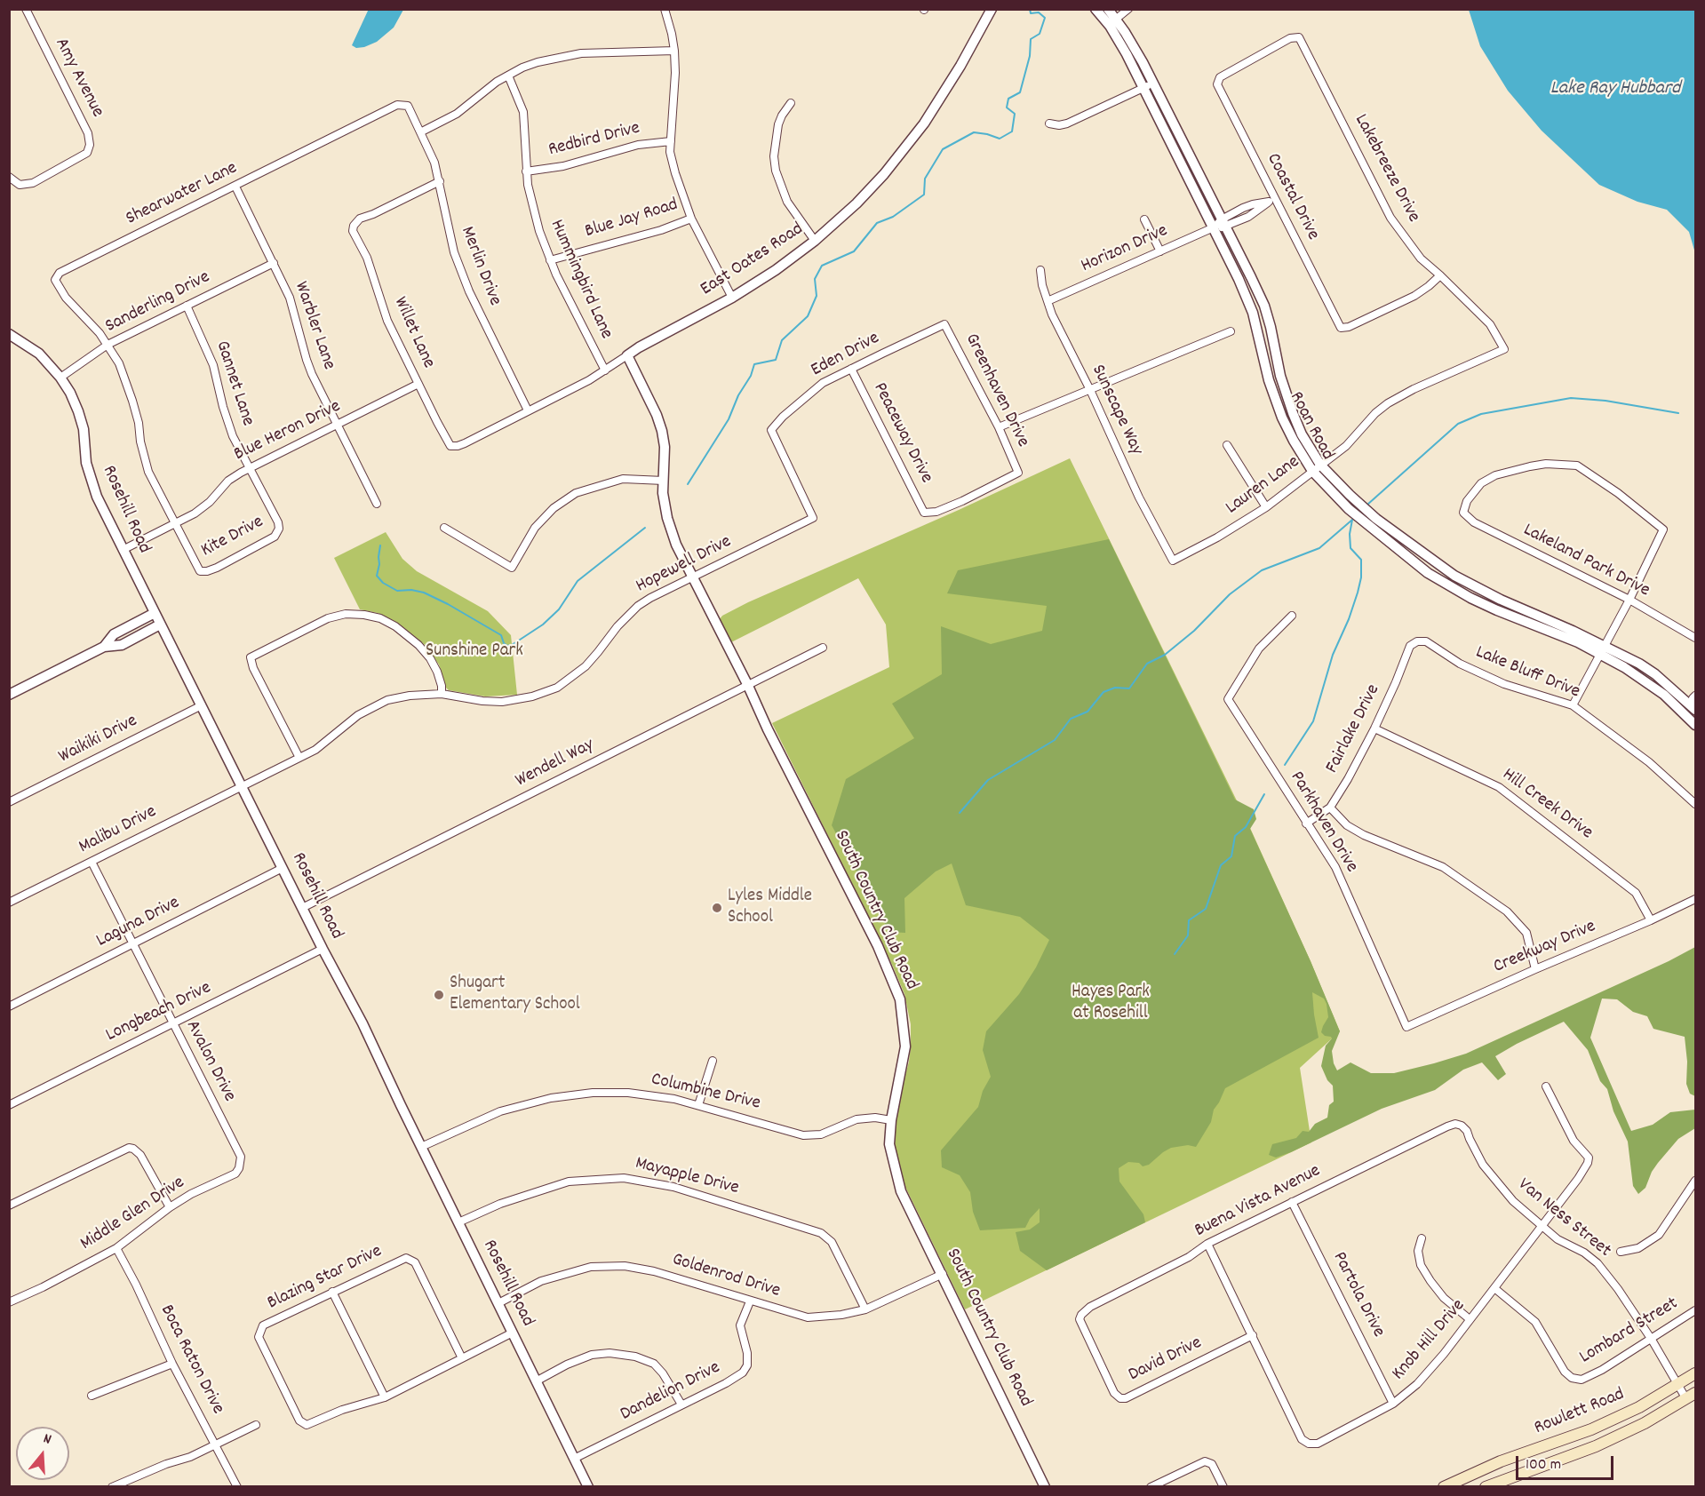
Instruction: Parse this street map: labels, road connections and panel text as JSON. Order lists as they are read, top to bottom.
{
  "streets": {
    "main road": ["Rowlett Road"],
    "street": [
      "Amy Avenue",
      "Redbird Drive",
      "Lakebreeze Drive",
      "Shearwater Lane",
      "Coastal Drive",
      "Blue Jay Road",
      "Horizon Drive",
      "East Oates Road",
      "Merlin Drive",
      "Hummingbird Lane",
      "Sanderling Drive",
      "Warbler Lane",
      "Willet Lane",
      "Eden Drive",
      "Gannet Lane",
      "Greenhaven Drive",
      "Sunscape Way",
      "Roan Road",
      "Blue Heron Drive",
      "Peaceway Drive",
      "Lauren Lane",
      "Rosehill Road",
      "Kite Drive",
      "Lakeland Park Drive",
      "Hopewell Drive",
      "Lake Bluff Drive",
      "Fairlake Drive",
      "Waikiki Drive",
      "Wendell Way",
      "Hill Creek Drive",
      "Parkhaven Drive",
      "Malibu Drive",
      "South Country Club Road",
      "Laguna Drive",
      "Creekway Drive",
      "Longbeach Drive",
      "Avalon Drive",
      "Columbine Drive",
      "Mayapple Drive",
      "Buena Vista Avenue",
      "Middle Glen Drive",
      "Van Ness Street",
      "Goldenrod Drive",
      "Blazing Star Drive",
      "Partola Drive",
      "Lombard Street",
      "Knob Hill Drive",
      "Boca Raton Drive",
      "David Drive",
      "Dandelion Drive"
    ]
  },
  "crossings": [
    ["Redbird Drive", "Hummingbird Lane"],
    ["Lakebreeze Drive", "Coastal Drive"],
    ["Lakebreeze Drive", "Lauren Lane"],
    ["Shearwater Lane", "Merlin Drive"],
    ["Shearwater Lane", "Sanderling Drive"],
    ["Shearwater Lane", "Warbler Lane"],
    ["Coastal Drive", "Horizon Drive"],
    ["Blue Jay Road", "Hummingbird Lane"],
    ["Horizon Drive", "Sunscape Way"],
    ["Horizon Drive", "Roan Road"],
    ["East Oates Road", "Merlin Drive"],
    ["East Oates Road", "Hummingbird Lane"],
    ["East Oates Road", "Willet Lane"],
    ["East Oates Road", "South Country Club Road"],
    ["Merlin Drive", "Willet Lane"],
    ["Sanderling Drive", "Warbler Lane"],
    ["Sanderling Drive", "Gannet Lane"],
    ["Sanderling Drive", "Rosehill Road"],
    ["Warbler Lane", "Blue Heron Drive"],
    ["Willet Lane", "Blue Heron Drive"],
    ["Eden Drive", "Greenhaven Drive"],
    ["Eden Drive", "Peaceway Drive"],
    ["Eden Drive", "Hopewell Drive"],
    ["Gannet Lane", "Blue Heron Drive"],
    ["Gannet Lane", "Kite Drive"],
    ["Greenhaven Drive", "Peaceway Drive"],
    ["Sunscape Way", "Lauren Lane"],
    ["Roan Road", "Lauren Lane"],
    ["Blue Heron Drive", "Rosehill Road"],
    ["Blue Heron Drive", "Kite Drive"],
    ["Rosehill Road", "Hopewell Drive"],
    ["Rosehill Road", "Waikiki Drive"],
    ["Rosehill Road", "Wendell Way"],
    ["Rosehill Road", "Malibu Drive"],
    ["Rosehill Road", "Laguna Drive"],
    ["Rosehill Road", "Longbeach Drive"],
    ["Rosehill Road", "Columbine Drive"],
    ["Rosehill Road", "Mayapple Drive"],
    ["Rosehill Road", "Goldenrod Drive"],
    ["Rosehill Road", "Dandelion Drive"],
    ["Hopewell Drive", "Malibu Drive"],
    ["Hopewell Drive", "South Country Club Road"],
    ["Lake Bluff Drive", "Fairlake Drive"],
    ["Fairlake Drive", "Hill Creek Drive"],
    ["Fairlake Drive", "Parkhaven Drive"],
    ["Wendell Way", "South Country Club Road"],
    ["Hill Creek Drive", "Creekway Drive"],
    ["Parkhaven Drive", "Creekway Drive"],
    ["Malibu Drive", "Avalon Drive"],
    ["South Country Club Road", "Columbine Drive"],
    ["South Country Club Road", "Goldenrod Drive"],
    ["Laguna Drive", "Avalon Drive"],
    ["Longbeach Drive", "Avalon Drive"],
    ["Avalon Drive", "Middle Glen Drive"],
    ["Mayapple Drive", "Goldenrod Drive"],
    ["Buena Vista Avenue", "Van Ness Street"],
    ["Buena Vista Avenue", "Partola Drive"],
    ["Buena Vista Avenue", "Knob Hill Drive"],
    ["Buena Vista Avenue", "David Drive"],
    ["Middle Glen Drive", "Boca Raton Drive"],
    ["Van Ness Street", "Lombard Street"],
    ["Van Ness Street", "Knob Hill Drive"],
    ["Van Ness Street", "Rowlett Road"],
    ["Goldenrod Drive", "Dandelion Drive"],
    ["Partola Drive", "Knob Hill Drive"],
    ["Lombard Street", "Knob Hill Drive"],
    ["Knob Hill Drive", "David Drive"]
  ],
  "water": ["Lake Ray Hubbard"],
  "parks": ["Sunshine Park", "Hayes Park at Rosehill"],
  "places": ["Lyles Middle School", "Shugart Elementary School"],
  "scale_bar": "100 m",
  "north": "top"
}
